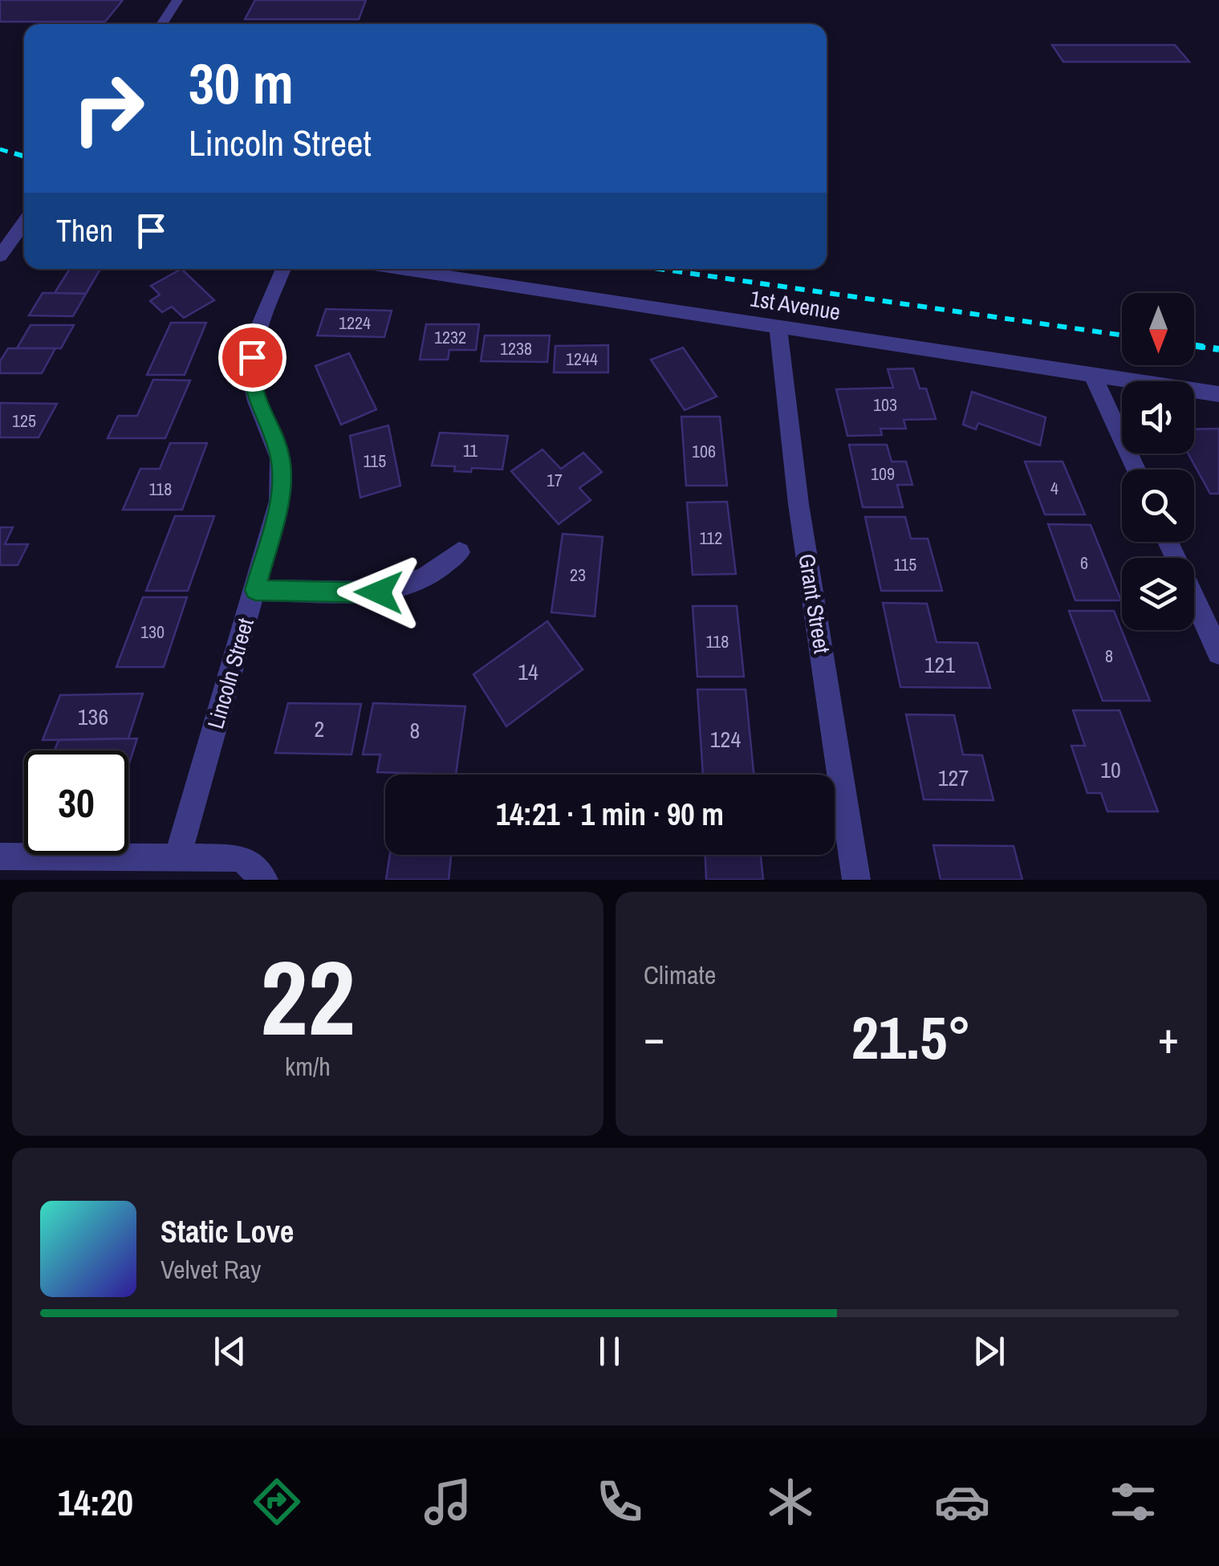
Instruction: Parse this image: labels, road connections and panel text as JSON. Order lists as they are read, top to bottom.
{
  "streets": {
    "street": ["1st Avenue", "Grant Street", "Lincoln Street"]
  },
  "crossings": [
    ["1st Avenue", "Grant Street"]
  ],
  "house_numbers": [
    "1224",
    "1232",
    "1238",
    "1244",
    "103",
    "125",
    "11",
    "106",
    "115",
    "109",
    "17",
    "4",
    "118",
    "112",
    "6",
    "115",
    "23",
    "130",
    "118",
    "8",
    "121",
    "14",
    "136",
    "2",
    "8",
    "124",
    "10",
    "127"
  ],
  "north": "bottom",
  "page": {
    "turn": ["30 m", "Lincoln Street"],
    "then": "Then",
    "limit": "30",
    "trip": "14:21 · 1 min · 90 m",
    "tile": [
      ["22", "km/h"],
      "Climate"
    ],
    "heat": ["−", "21.5°", "+"],
    "song": ["Static Love", "Velvet Ray"],
    "tabs": "14:20"
  }
}
